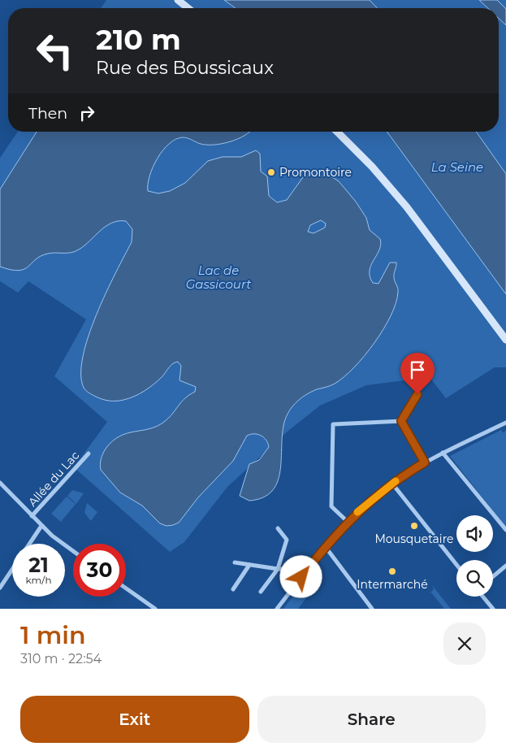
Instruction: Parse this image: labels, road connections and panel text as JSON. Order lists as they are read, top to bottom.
{
  "streets": {
    "street": ["Allée du Lac"]
  },
  "water": ["La Seine", "Lac de Gassicourt"],
  "places": ["Promontoire", "Mousquetaire", "Intermarché"],
  "page": {
    "turn": ["210 m", "Rue des Boussicaux"],
    "then": "Then",
    "speed": "21 km/h",
    "limit": "30",
    "heading": ["1 min", "310 m · 22:54"],
    "buttons": ["Exit", "Share"]
  }
}
